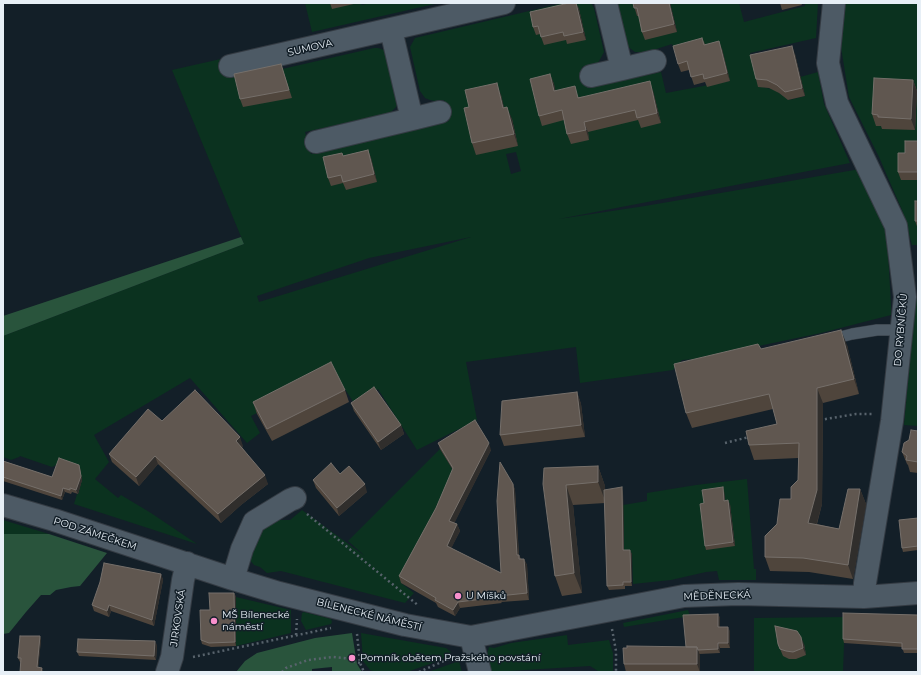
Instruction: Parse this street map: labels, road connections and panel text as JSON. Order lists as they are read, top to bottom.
{
  "streets": {
    "street": [
      "SUMOVA",
      "DO RYBNÍČKŮ",
      "POD ZÁMEČKEM",
      "MĚDĚNECKÁ",
      "BÍLENECKÉ NÁMĚSTÍ",
      "JIRKOVSKÁ"
    ]
  },
  "crossings": [
    ["DO RYBNÍČKŮ", "MĚDĚNECKÁ"],
    ["POD ZÁMEČKEM", "BÍLENECKÉ NÁMĚSTÍ"],
    ["POD ZÁMEČKEM", "JIRKOVSKÁ"],
    ["MĚDĚNECKÁ", "BÍLENECKÉ NÁMĚSTÍ"],
    ["BÍLENECKÉ NÁMĚSTÍ", "JIRKOVSKÁ"]
  ],
  "places": ["U Míšků", "MŠ Bílenecké náměstí", "Pomník obětem Pražského povstání"]
}
